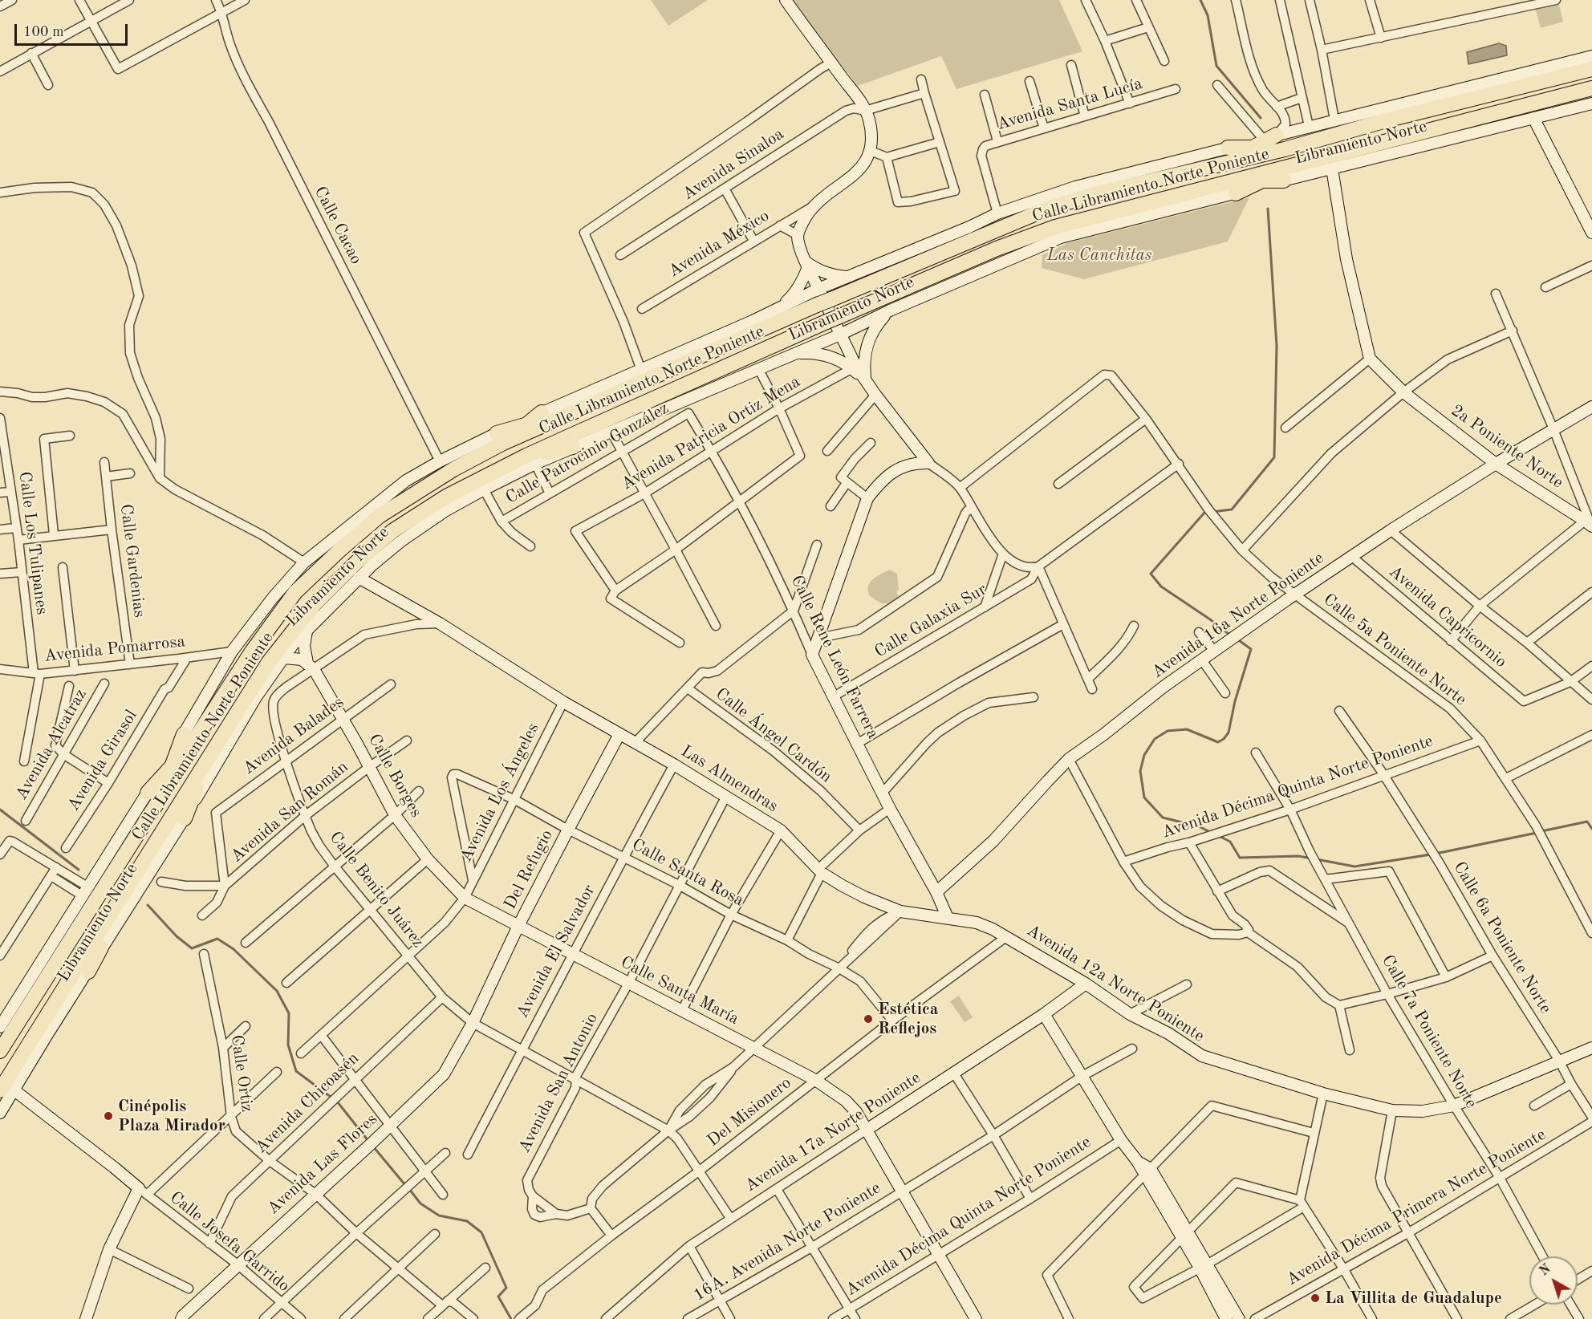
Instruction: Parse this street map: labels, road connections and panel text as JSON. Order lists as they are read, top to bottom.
{
  "streets": {
    "highway": ["Libramiento Norte", "Calle Libramiento Norte Poniente"],
    "street": [
      "Avenida Santa Lucía",
      "Avenida Sinaloa",
      "Calle Cacao",
      "Avenida México",
      "Avenida Patricia Ortiz Mena",
      "2a Poniente Norte",
      "Calle Patrocinio González",
      "Calle Los Tulipanes",
      "Calle Gardenias",
      "Avenida 16a Norte Poniente",
      "Avenida Capricornio",
      "Calle Galaxia Sur",
      "Avenida Pomarrosa",
      "Calle 5a Poniente Norte",
      "Calle Rene León Farrera",
      "Avenida Balades",
      "Calle Ángel Cardón",
      "Avenida Alcatraz",
      "Avenida Girasol",
      "Calle Borges",
      "Las Almendras",
      "Avenida Décima Quinta Norte Poniente",
      "Avenida Los Ángeles",
      "Avenida San Román",
      "Del Refugio",
      "Calle Santa Rosa",
      "Calle Benito Juárez",
      "Calle 6a Poniente Norte",
      "Avenida El Salvador",
      "Avenida 12a Norte Poniente",
      "Calle Santa María",
      "Calle 7a Poniente Norte",
      "Calle Ortiz",
      "Avenida San Antonio",
      "Avenida Chicoasén",
      "Del Misionero",
      "Avenida 17a Norte Poniente",
      "Avenida Las Flores",
      "Avenida Décima Primera Norte Poniente",
      "Calle Josefa Garrido",
      "16A. Avenida Norte Poniente"
    ]
  },
  "crossings": [
    ["Libramiento Norte", "Calle Libramiento Norte Poniente"],
    ["Libramiento Norte", "Calle Borges"],
    ["Libramiento Norte", "Las Almendras"],
    ["Avenida Patricia Ortiz Mena", "Calle Rene León Farrera"],
    ["2a Poniente Norte", "Avenida 16a Norte Poniente"],
    ["Calle Patrocinio González", "Calle Rene León Farrera"],
    ["Calle Los Tulipanes", "Avenida Pomarrosa"],
    ["Calle Gardenias", "Avenida Pomarrosa"],
    ["Avenida 16a Norte Poniente", "Avenida Capricornio"],
    ["Avenida 16a Norte Poniente", "Calle 5a Poniente Norte"],
    ["Avenida 16a Norte Poniente", "Calle Rene León Farrera"],
    ["Calle Galaxia Sur", "Calle 5a Poniente Norte"],
    ["Calle Galaxia Sur", "Calle Rene León Farrera"],
    ["Avenida Pomarrosa", "Avenida Girasol"],
    ["Calle 5a Poniente Norte", "Avenida Décima Quinta Norte Poniente"],
    ["Calle Rene León Farrera", "Las Almendras"],
    ["Avenida Balades", "Calle Borges"],
    ["Avenida Balades", "Avenida San Román"],
    ["Avenida Balades", "Calle Benito Juárez"],
    ["Calle Borges", "Avenida Los Ángeles"],
    ["Calle Borges", "Avenida San Román"],
    ["Calle Borges", "Calle Benito Juárez"],
    ["Calle Borges", "Calle Santa María"],
    ["Las Almendras", "Avenida Los Ángeles"],
    ["Las Almendras", "Del Refugio"],
    ["Las Almendras", "Avenida El Salvador"],
    ["Las Almendras", "Avenida 12a Norte Poniente"],
    ["Las Almendras", "Avenida San Antonio"],
    ["Las Almendras", "Del Misionero"],
    ["Avenida Décima Quinta Norte Poniente", "Calle 6a Poniente Norte"],
    ["Avenida Décima Quinta Norte Poniente", "Calle Santa María"],
    ["Avenida Décima Quinta Norte Poniente", "Calle 7a Poniente Norte"],
    ["Avenida Los Ángeles", "Calle Santa Rosa"],
    ["Avenida Los Ángeles", "Calle Benito Juárez"],
    ["Avenida Los Ángeles", "Calle Santa María"],
    ["Avenida San Román", "Calle Benito Juárez"],
    ["Del Refugio", "Calle Santa Rosa"],
    ["Del Refugio", "Calle Benito Juárez"],
    ["Del Refugio", "Calle Santa María"],
    ["Del Refugio", "Avenida Las Flores"],
    ["Calle Santa Rosa", "Avenida El Salvador"],
    ["Calle Santa Rosa", "Avenida San Antonio"],
    ["Calle Santa Rosa", "Del Misionero"],
    ["Calle Benito Juárez", "Avenida El Salvador"],
    ["Calle Benito Juárez", "Avenida San Antonio"],
    ["Calle Benito Juárez", "Avenida Chicoasén"],
    ["Calle Benito Juárez", "Del Misionero"],
    ["Calle Benito Juárez", "Avenida 17a Norte Poniente"],
    ["Calle Benito Juárez", "Avenida Las Flores"],
    ["Calle 6a Poniente Norte", "Avenida 12a Norte Poniente"],
    ["Avenida El Salvador", "Calle Santa María"],
    ["Avenida 12a Norte Poniente", "Calle 7a Poniente Norte"],
    ["Avenida 12a Norte Poniente", "Del Misionero"],
    ["Avenida 12a Norte Poniente", "Avenida 17a Norte Poniente"],
    ["Calle Santa María", "Avenida San Antonio"],
    ["Calle Santa María", "Del Misionero"],
    ["Calle Santa María", "Avenida 17a Norte Poniente"],
    ["Calle Santa María", "16A. Avenida Norte Poniente"],
    ["Calle 7a Poniente Norte", "Avenida Décima Primera Norte Poniente"],
    ["Calle Ortiz", "Avenida Chicoasén"],
    ["Calle Ortiz", "Avenida Las Flores"],
    ["Avenida Chicoasén", "Calle Josefa Garrido"],
    ["Avenida Las Flores", "Calle Josefa Garrido"]
  ],
  "parks": ["Las Canchitas"],
  "places": ["Estética Reflejos", "Cinépolis Plaza Mirador", "La Villita de Guadalupe"],
  "scale_bar": "100 m",
  "north": "top left"
}
